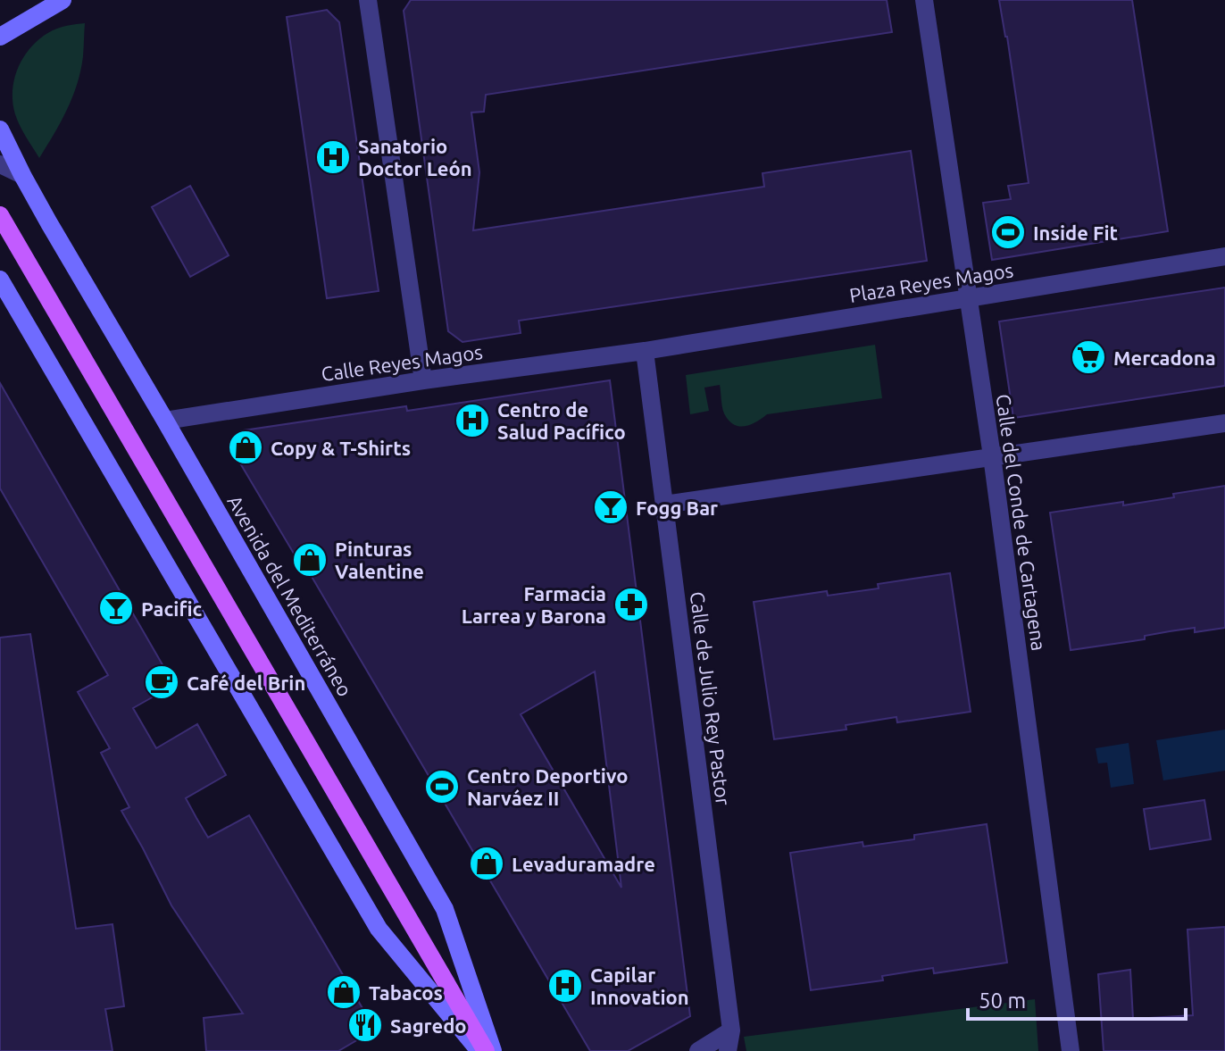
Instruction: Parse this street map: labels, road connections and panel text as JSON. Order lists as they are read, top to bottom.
{
  "streets": {
    "main road": ["Avenida del Mediterráneo"],
    "street": [
      "Plaza Reyes Magos",
      "Calle Reyes Magos",
      "Calle del Conde de Cartagena",
      "Calle de Julio Rey Pastor"
    ]
  },
  "crossings": [
    ["Plaza Reyes Magos", "Calle Reyes Magos"],
    ["Plaza Reyes Magos", "Calle del Conde de Cartagena"],
    ["Plaza Reyes Magos", "Calle de Julio Rey Pastor"],
    ["Calle Reyes Magos", "Avenida del Mediterráneo"],
    ["Calle Reyes Magos", "Calle de Julio Rey Pastor"]
  ],
  "places": {
    "hospital": ["Sanatorio Doctor León", "Centro de Salud Pacífico", "Capilar Innovation"],
    "sports": ["Inside Fit", "Centro Deportivo Narváez II"],
    "supermarket": ["Mercadona"],
    "shop": [
      "Copy & T-Shirts",
      "Pinturas Valentine",
      "Levaduramadre",
      "Tabacos"
    ],
    "bar": ["Fogg Bar", "Pacific"],
    "pharmacy": ["Farmacia Larrea y Barona"],
    "cafe": ["Café del Brin"],
    "restaurant": ["Sagredo"]
  },
  "scale_bar": "50 m"
}
